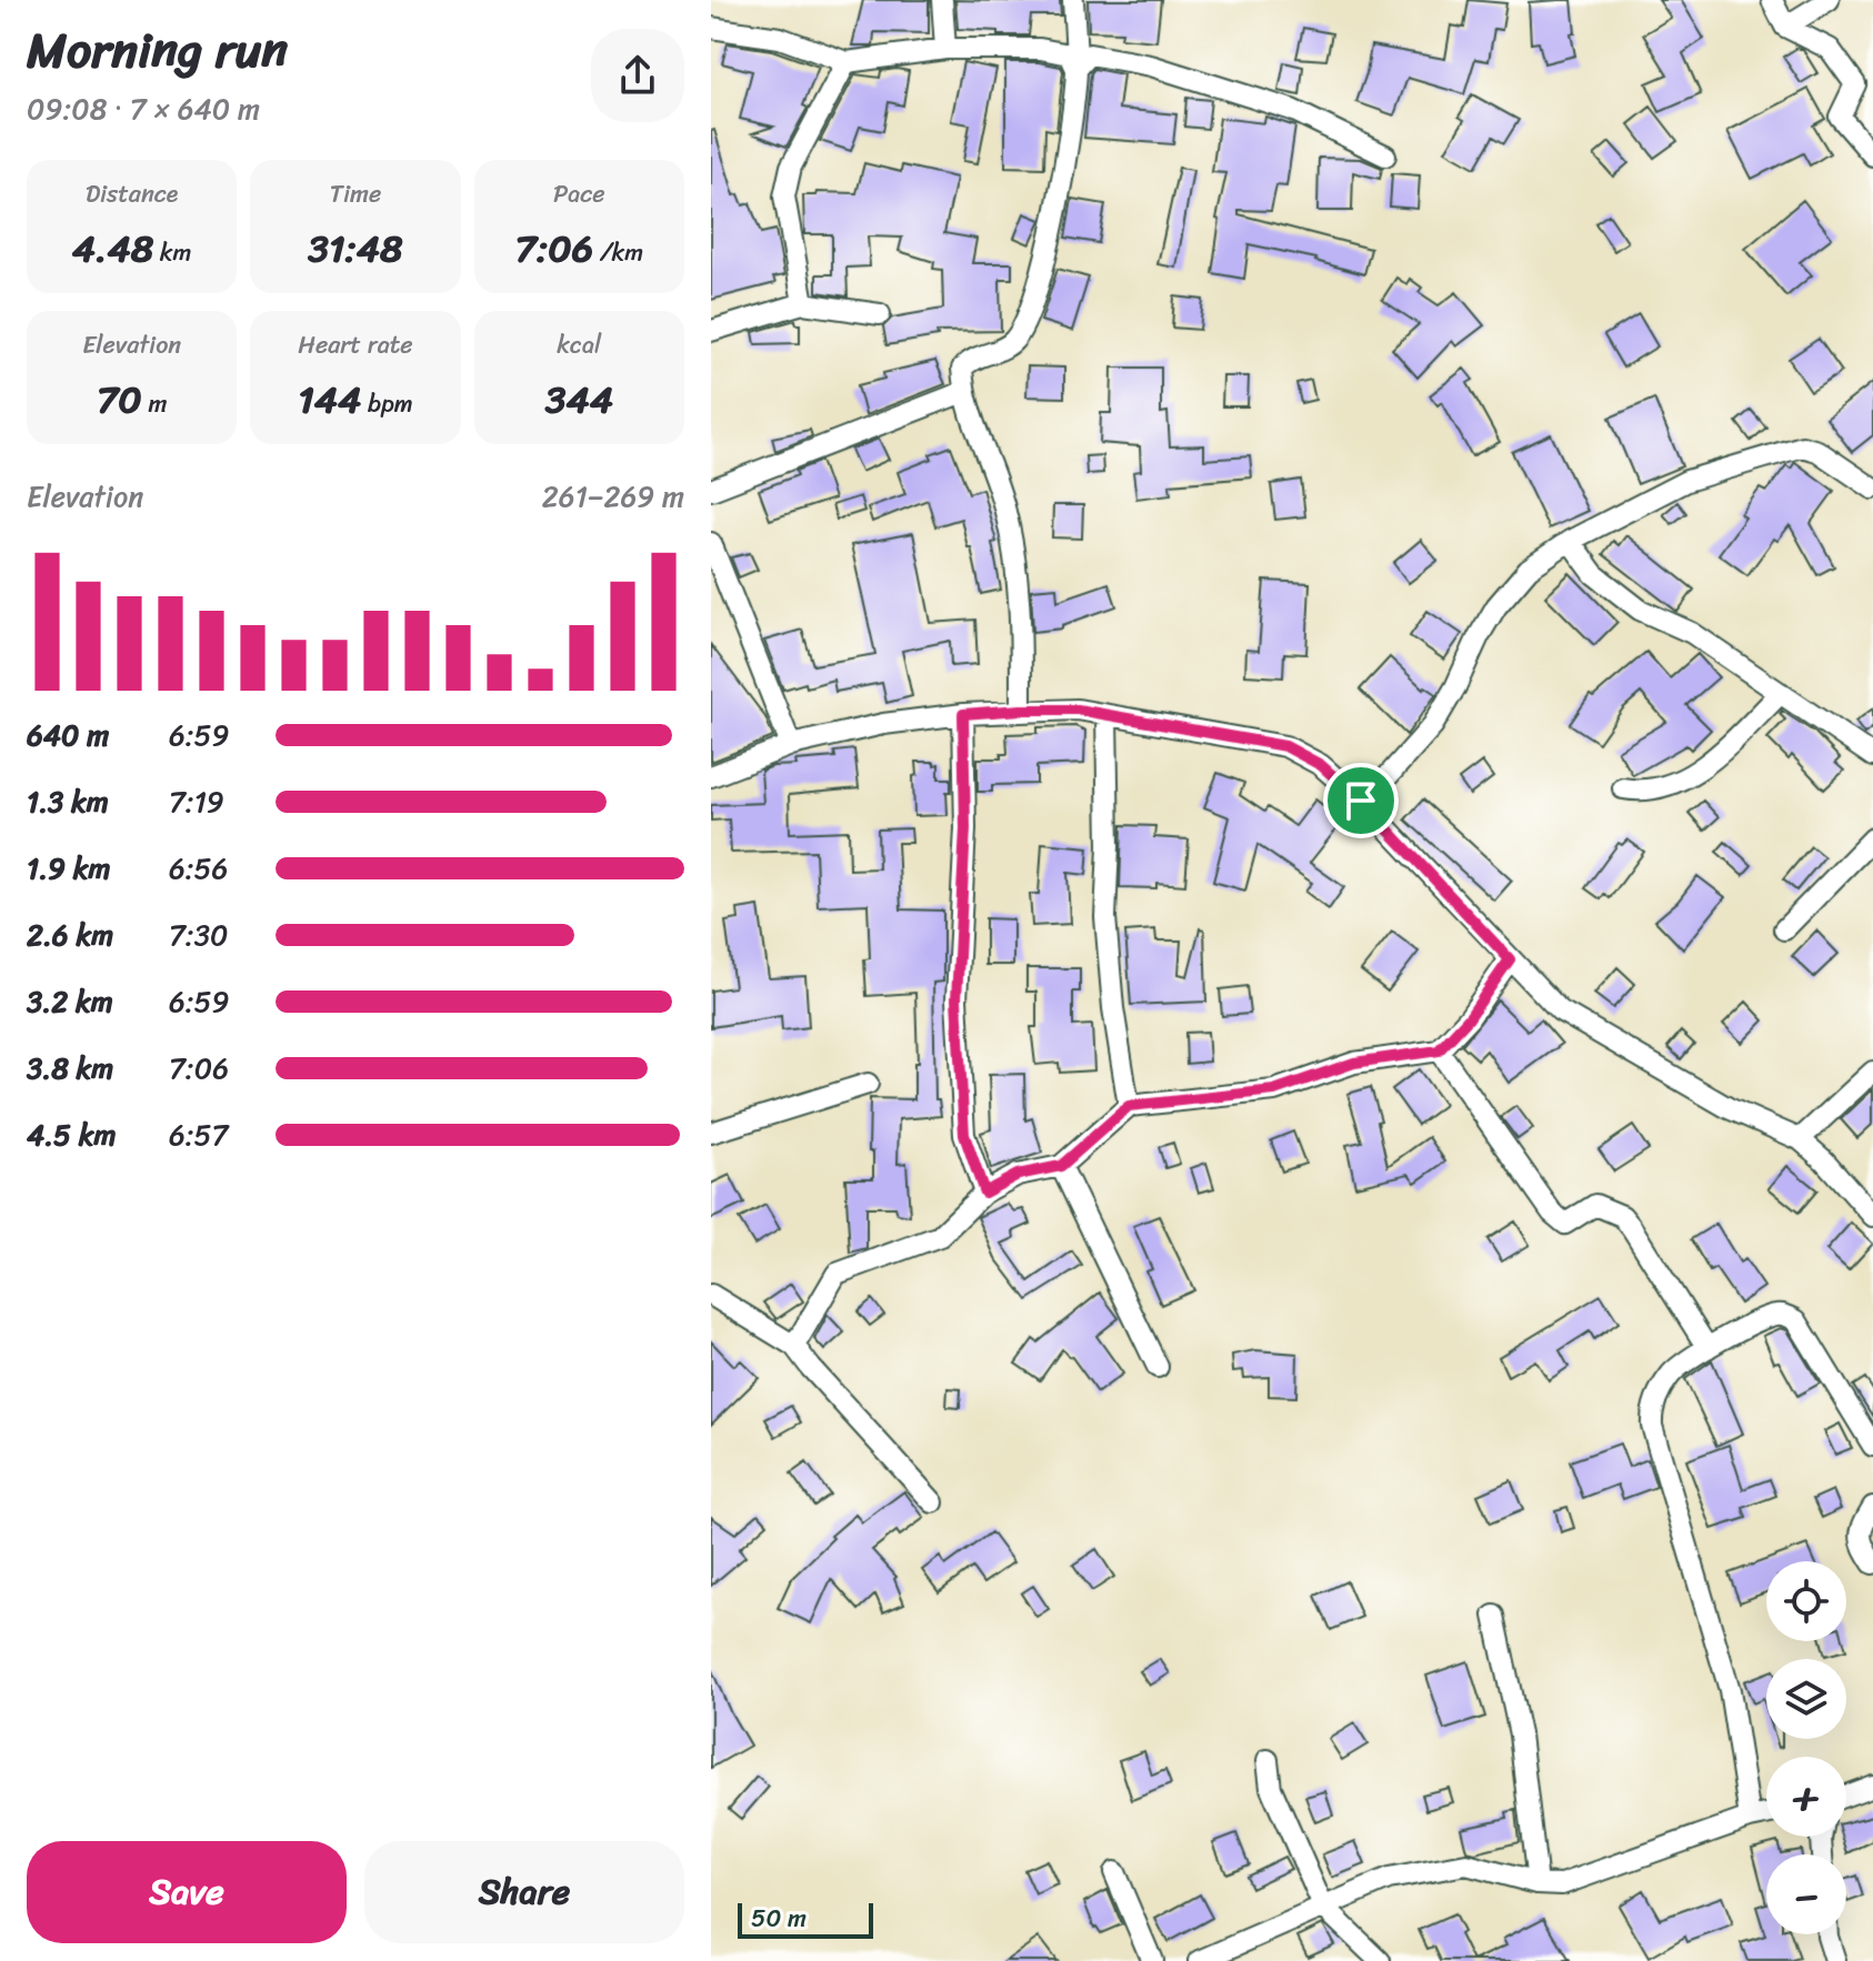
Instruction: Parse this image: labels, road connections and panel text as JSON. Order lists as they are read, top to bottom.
{
  "scale_bar": "50 m",
  "page": {
    "heading": ["Morning run", "09:08 · 7 × 640 m"],
    "stats": [
      ["Distance", "4.48 km"],
      ["Time", "31:48"],
      ["Pace", "7:06 /km"],
      ["Elevation", "70 m"],
      ["Heart rate", "144 bpm"],
      ["kcal", "344"]
    ],
    "chart": ["Elevation", "261–269 m"],
    "list": [
      {
        "name": "640 m",
        "note": "6:59"
      },
      {
        "name": "1.3 km",
        "note": "7:19"
      },
      {
        "name": "1.9 km",
        "note": "6:56"
      },
      {
        "name": "2.6 km",
        "note": "7:30"
      },
      {
        "name": "3.2 km",
        "note": "6:59"
      },
      {
        "name": "3.8 km",
        "note": "7:06"
      },
      {
        "name": "4.5 km",
        "note": "6:57"
      }
    ],
    "map_buttons": ["+", "−"],
    "buttons": ["Save", "Share"],
    "scale": "50 m"
  }
}
